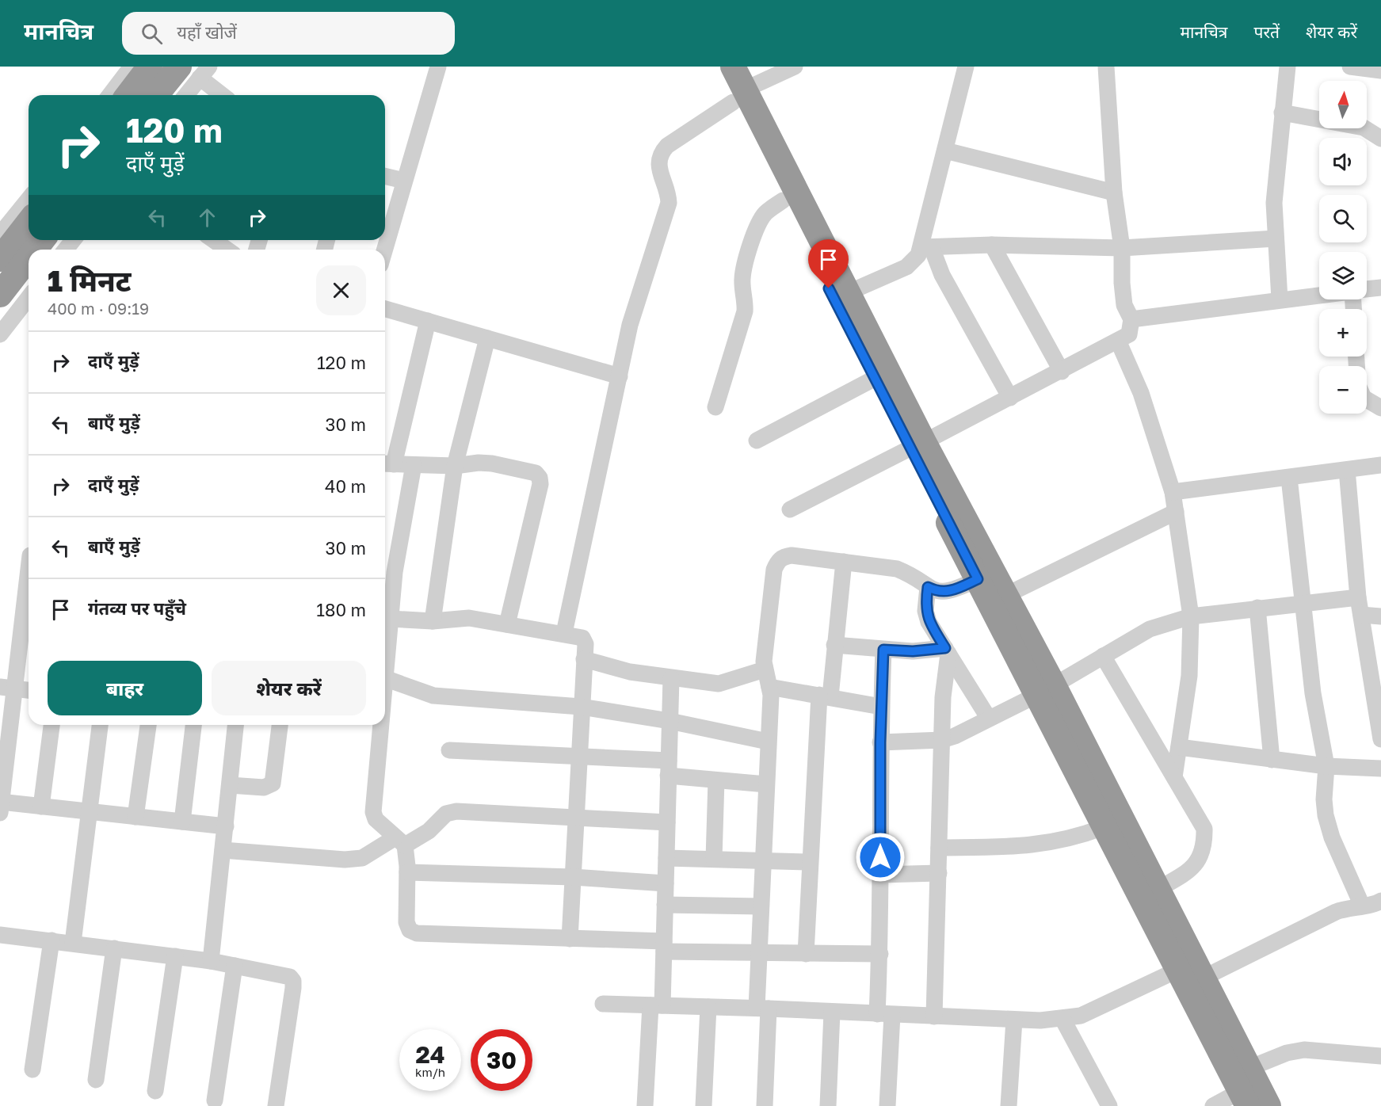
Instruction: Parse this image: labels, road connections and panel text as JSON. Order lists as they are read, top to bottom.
{
  "north": "top",
  "page": {
    "header": "मानचित्र",
    "search": "यहाँ खोजें",
    "nav": ["मानचित्र", "परतें", "शेयर करें"],
    "map_buttons": ["+", "−"],
    "turn": ["120 m", "दाएँ मुड़ें"],
    "heading": ["1 मिनट", "400 m · 09:19"],
    "list": [
      {
        "name": "दाएँ मुड़ें",
        "value": "120 m"
      },
      {
        "name": "बाएँ मुड़ें",
        "value": "30 m"
      },
      {
        "name": "दाएँ मुड़ें",
        "value": "40 m"
      },
      {
        "name": "बाएँ मुड़ें",
        "value": "30 m"
      },
      {
        "name": "गंतव्य पर पहुँचे",
        "value": "180 m"
      }
    ],
    "buttons": ["बाहर", "शेयर करें"],
    "speed": "24 km/h",
    "limit": "30"
  }
}
